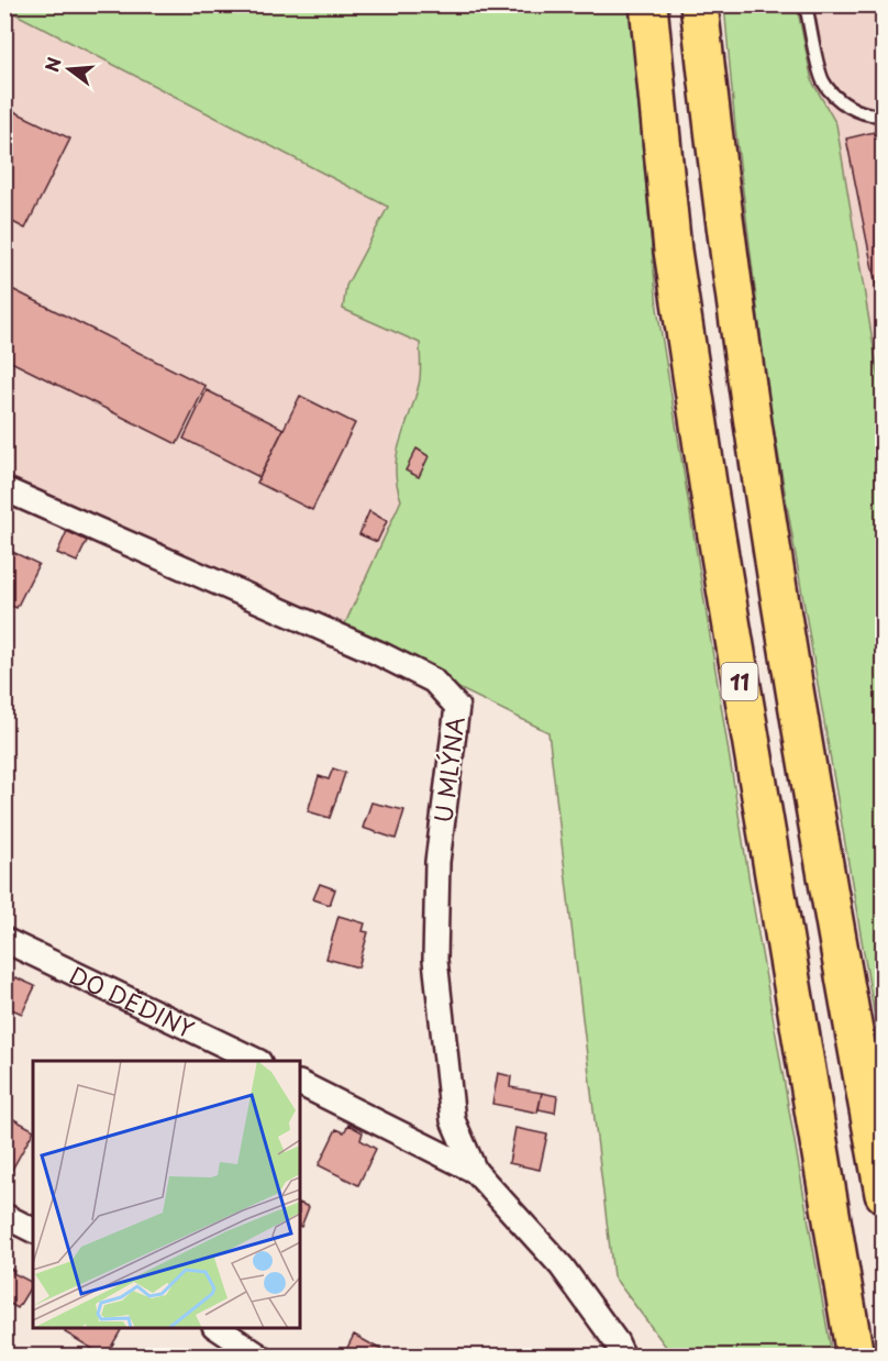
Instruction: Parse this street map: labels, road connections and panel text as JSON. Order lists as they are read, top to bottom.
{
  "streets": {
    "highway": ["11"],
    "street": ["U MLÝNA", "DO DĚDINY"]
  },
  "north": "left"
}
